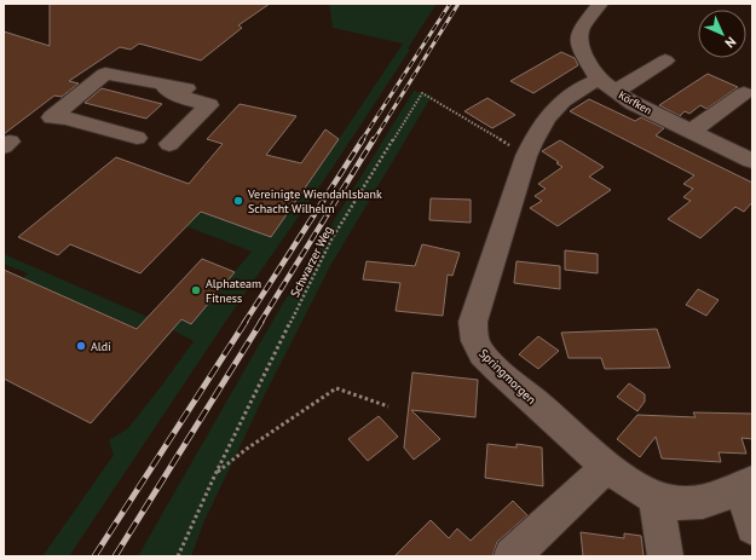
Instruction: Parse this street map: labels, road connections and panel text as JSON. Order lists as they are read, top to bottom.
{
  "streets": {
    "street": ["Körfken", "Springmorgen"],
    "path": ["Schwarzer Weg"]
  },
  "crossings": [
    ["Körfken", "Springmorgen"],
    ["Schwarzer Weg", "Springmorgen"]
  ],
  "places": ["Vereinigte Wiendahlsbank Schacht Wilhelm", "Alphateam Fitness", "Aldi"],
  "north": "bottom right"
}
